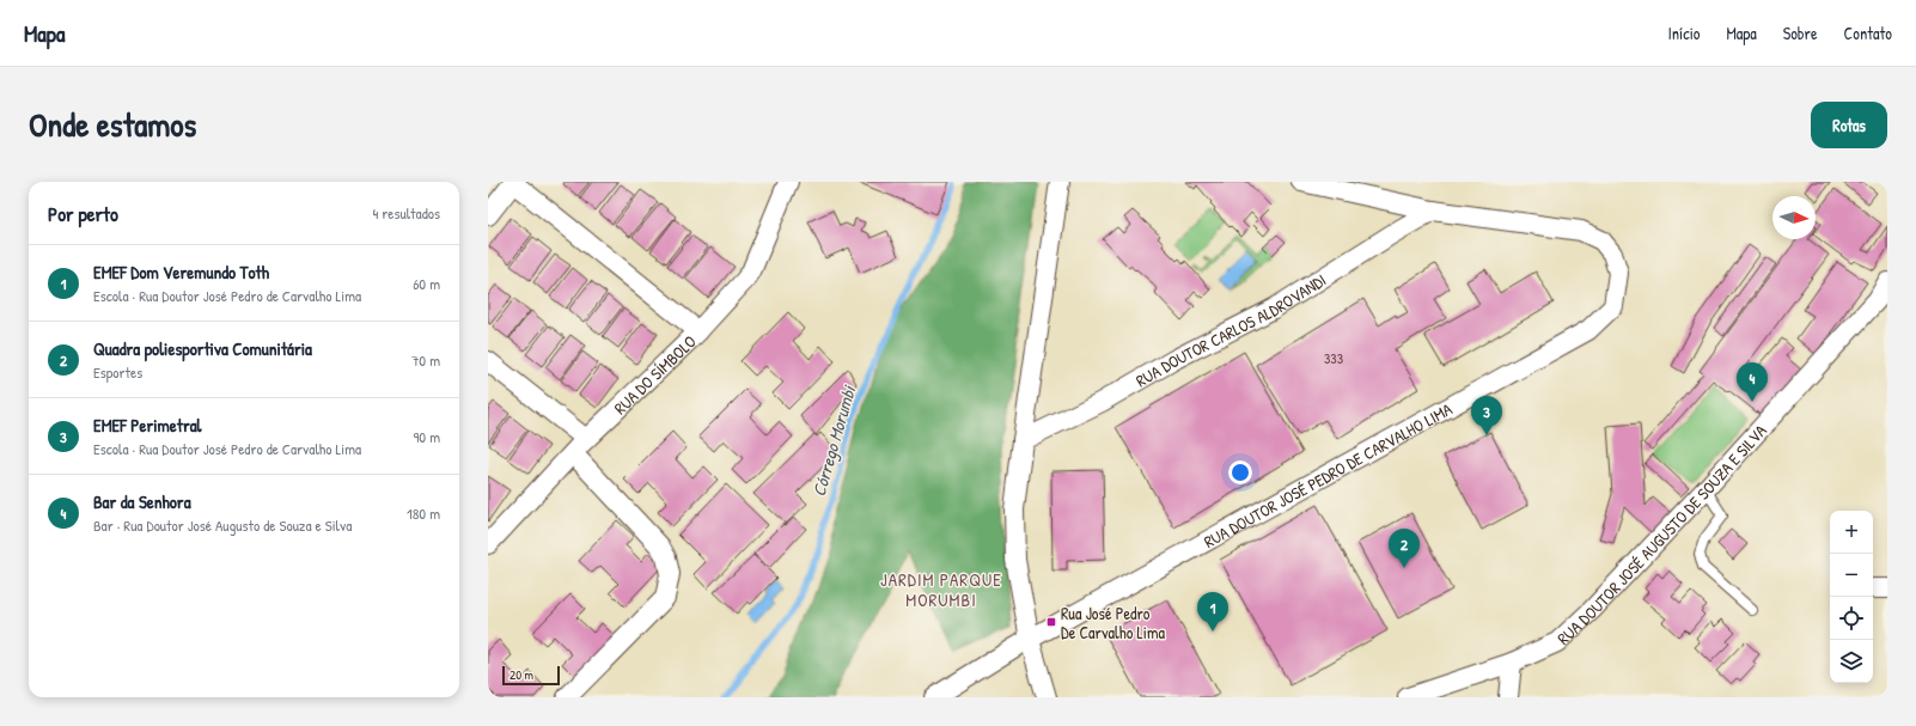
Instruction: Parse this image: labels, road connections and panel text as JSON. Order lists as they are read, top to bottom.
{
  "streets": {
    "street": [
      "RUA DOUTOR CARLOS ALDROVANDI",
      "RUA DO SÍMBOLO",
      "RUA DOUTOR JOSÉ PEDRO DE CARVALHO LIMA",
      "RUA DOUTOR JOSÉ AUGUSTO DE SOUZA E SILVA"
    ]
  },
  "crossings": [
    ["RUA DOUTOR CARLOS ALDROVANDI", "RUA DOUTOR JOSÉ PEDRO DE CARVALHO LIMA"]
  ],
  "districts": ["JARDIM PARQUE MORUMBI"],
  "water": ["Córrego Morumbi"],
  "places": {
    "transit": ["Rua José Pedro De Carvalho Lima"]
  },
  "house_numbers": ["333"],
  "scale_bar": "20 m",
  "north": "right",
  "page": {
    "header": "Mapa",
    "nav": [
      "Início",
      "Mapa",
      "Sobre",
      "Contato"
    ],
    "title": "Onde estamos",
    "buttons": "Rotas",
    "heading": ["Por perto", "4 resultados"],
    "list": [
      {
        "mark": "1",
        "name": "EMEF Dom Veremundo Toth",
        "note": "Escola · Rua Doutor José Pedro de Carvalho Lima",
        "value": "60 m"
      },
      {
        "mark": "2",
        "name": "Quadra poliesportiva Comunitária",
        "note": "Esportes",
        "value": "70 m"
      },
      {
        "mark": "3",
        "name": "EMEF Perimetral",
        "note": "Escola · Rua Doutor José Pedro de Carvalho Lima",
        "value": "90 m"
      },
      {
        "mark": "4",
        "name": "Bar da Senhora",
        "note": "Bar · Rua Doutor José Augusto de Souza e Silva",
        "value": "180 m"
      }
    ],
    "pins": [
      "4",
      "3",
      "2",
      "1"
    ],
    "map_buttons": ["+", "−"],
    "scale": "20 m"
  }
}
